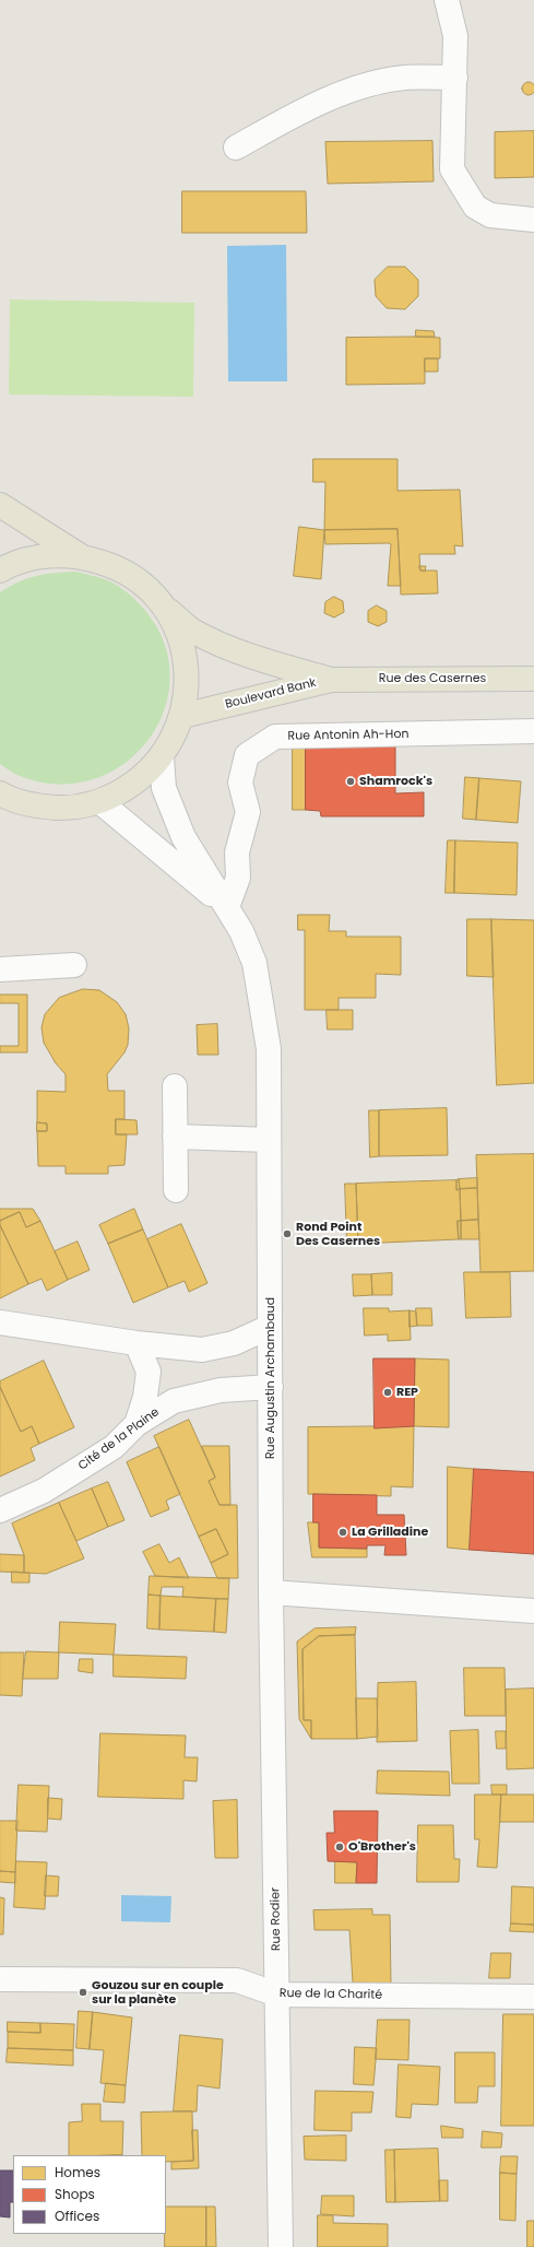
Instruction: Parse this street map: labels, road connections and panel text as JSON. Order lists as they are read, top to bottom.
{
  "streets": {
    "main road": ["Rue des Casernes", "Boulevard Bank"],
    "street": [
      "Rue Antonin Ah-Hon",
      "Rue Augustin Archambaud",
      "Cité de la Plaine",
      "Rue Rodier",
      "Rue de la Charité"
    ]
  },
  "crossings": [
    ["Rue des Casernes", "Boulevard Bank"],
    ["Rue Antonin Ah-Hon", "Rue Augustin Archambaud"],
    ["Rue Augustin Archambaud", "Cité de la Plaine"],
    ["Rue Augustin Archambaud", "Rue Rodier"],
    ["Rue Rodier", "Rue de la Charité"]
  ],
  "places": [
    "Shamrock's",
    "Rond Point Des Casernes",
    "REP",
    "La Grilladine",
    "O'Brother's",
    "Gouzou sur en couple sur la planète"
  ],
  "legend": ["Homes", "Shops", "Offices"]
}
